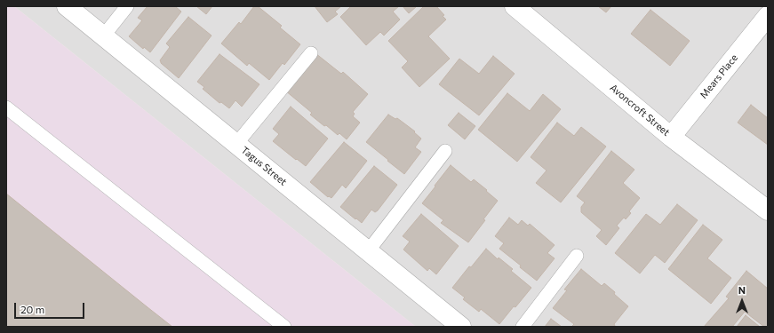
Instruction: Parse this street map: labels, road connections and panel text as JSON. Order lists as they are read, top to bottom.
{
  "streets": {
    "street": ["Mears Place", "Avoncroft Street", "Tagus Street"]
  },
  "crossings": [
    ["Mears Place", "Avoncroft Street"]
  ],
  "scale_bar": "20 m",
  "north": "top"
}
